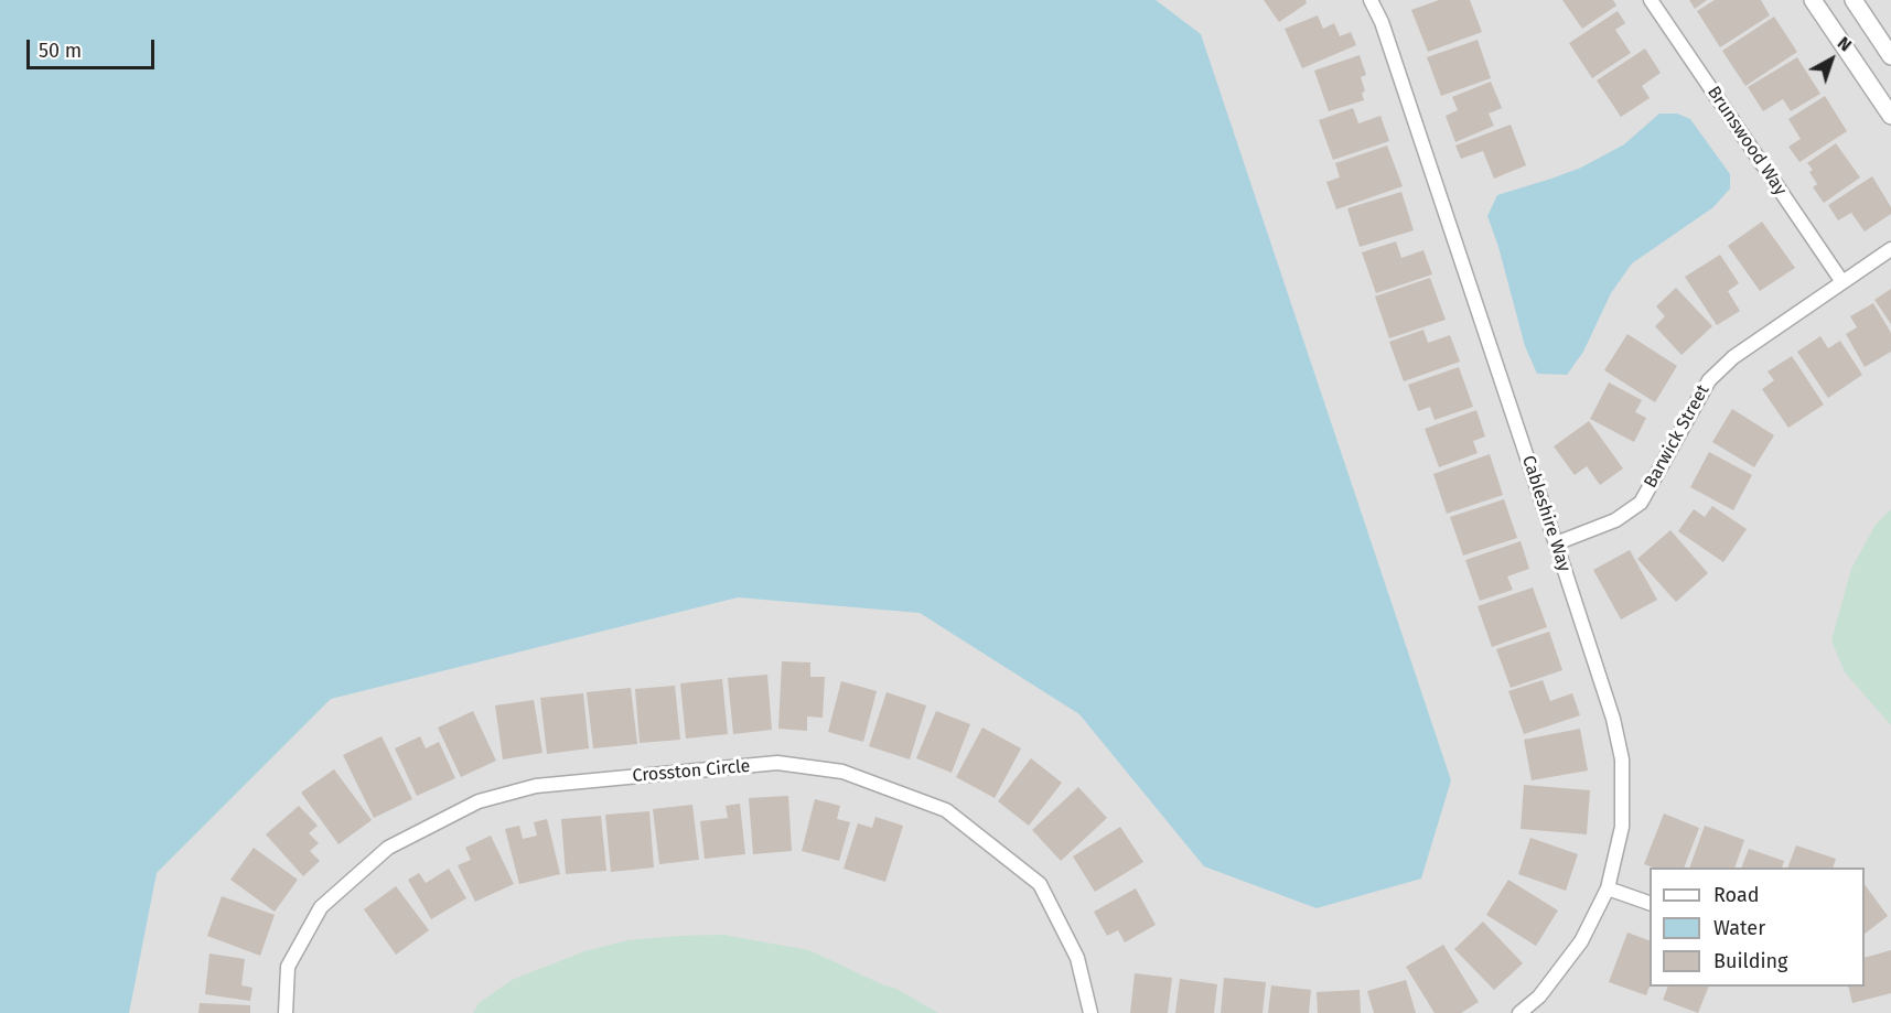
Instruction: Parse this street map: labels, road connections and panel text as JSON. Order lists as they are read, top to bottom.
{
  "streets": {
    "street": [
      "Brunswood Way",
      "Barwick Street",
      "Cableshire Way",
      "Crosston Circle"
    ]
  },
  "crossings": [
    ["Brunswood Way", "Barwick Street"],
    ["Barwick Street", "Cableshire Way"]
  ],
  "legend": ["Road", "Water", "Building"],
  "scale_bar": "50 m",
  "north": "top right"
}
